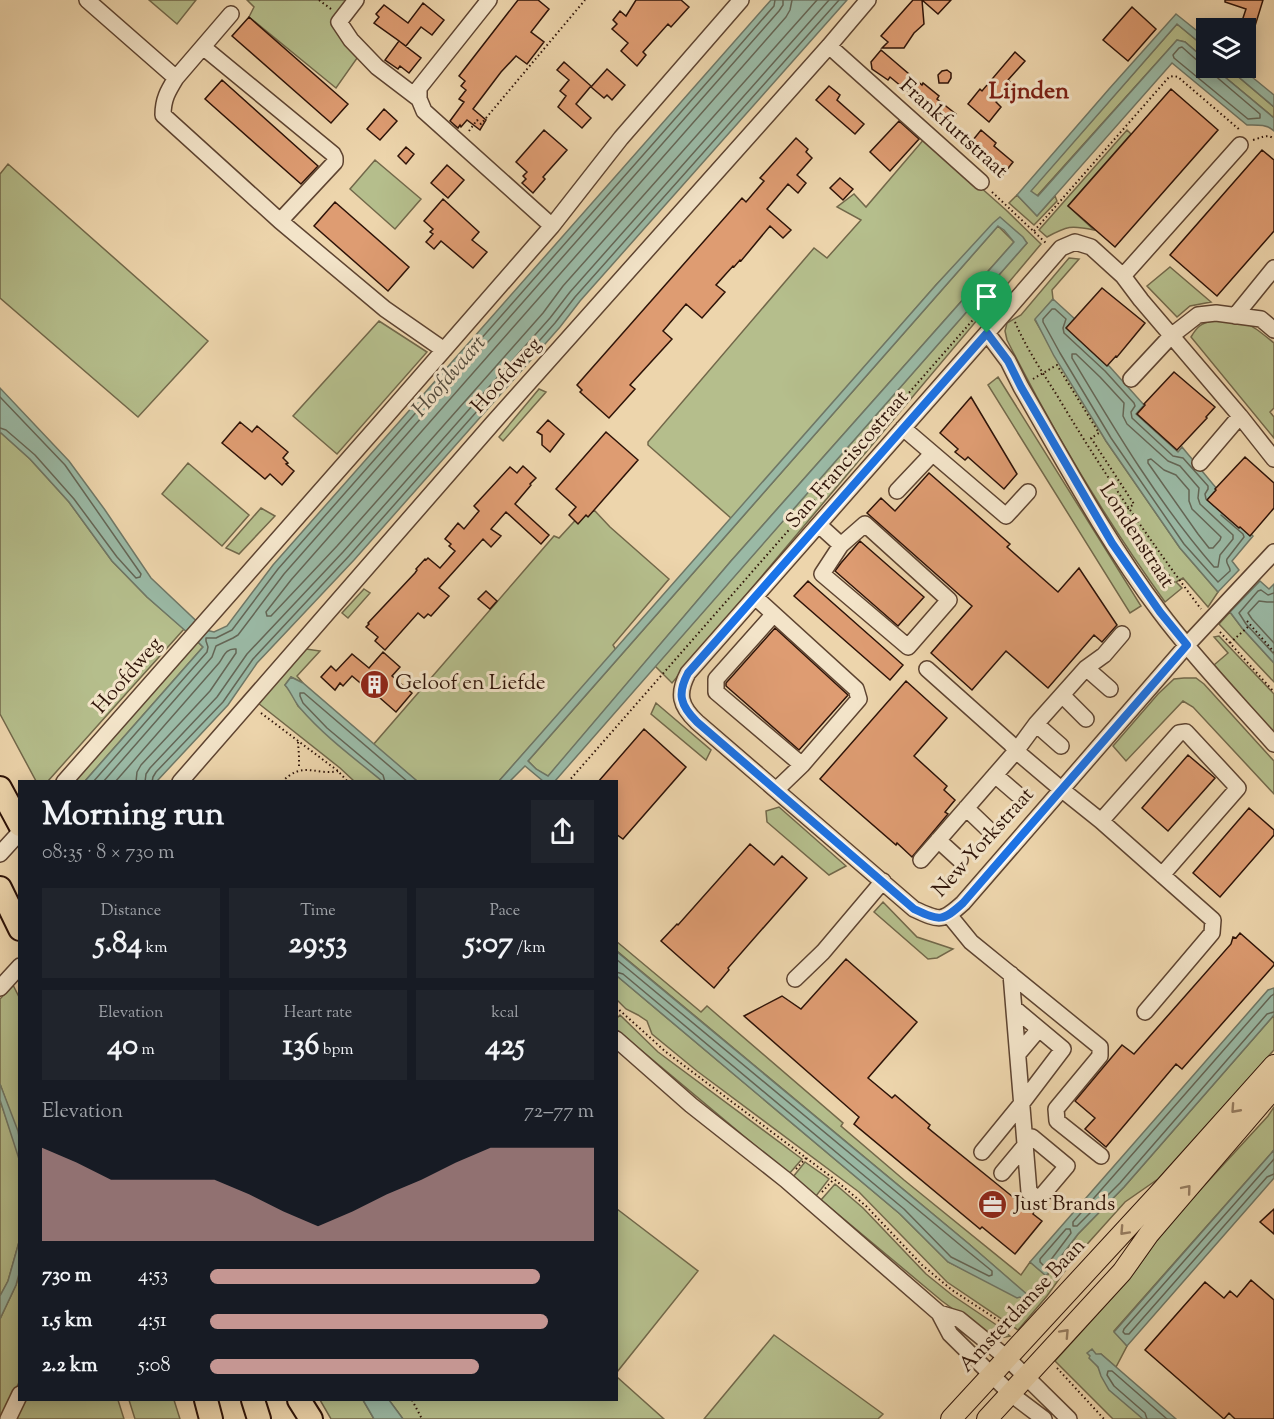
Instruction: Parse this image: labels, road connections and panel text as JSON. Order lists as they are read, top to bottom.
{
  "streets": {
    "main road": ["Amsterdamse Baan"],
    "street": [
      "Frankfurtstraat",
      "Hoofdweg",
      "San Franciscostraat",
      "Londenstraat",
      "New Yorkstraat"
    ]
  },
  "crossings": [
    ["Frankfurtstraat", "Hoofdweg"],
    ["Frankfurtstraat", "San Franciscostraat"],
    ["San Franciscostraat", "Londenstraat"],
    ["San Franciscostraat", "New Yorkstraat"],
    ["Londenstraat", "New Yorkstraat"]
  ],
  "districts": ["Lijnden"],
  "water": ["Hoofdvaart"],
  "places": {
    "building": ["Geloof en Liefde"],
    "office": ["Just Brands"]
  },
  "page": {
    "heading": ["Morning run", "08:35 · 8 × 730 m"],
    "stats": [
      ["Distance", "5.84 km"],
      ["Time", "29:53"],
      ["Pace", "5:07 /km"],
      ["Elevation", "40 m"],
      ["Heart rate", "136 bpm"],
      ["kcal", "425"]
    ],
    "chart": ["Elevation", "72–77 m"],
    "list": [
      {
        "name": "730 m",
        "note": "4:53"
      },
      {
        "name": "1.5 km",
        "note": "4:51"
      },
      {
        "name": "2.2 km",
        "note": "5:08"
      }
    ]
  }
}
